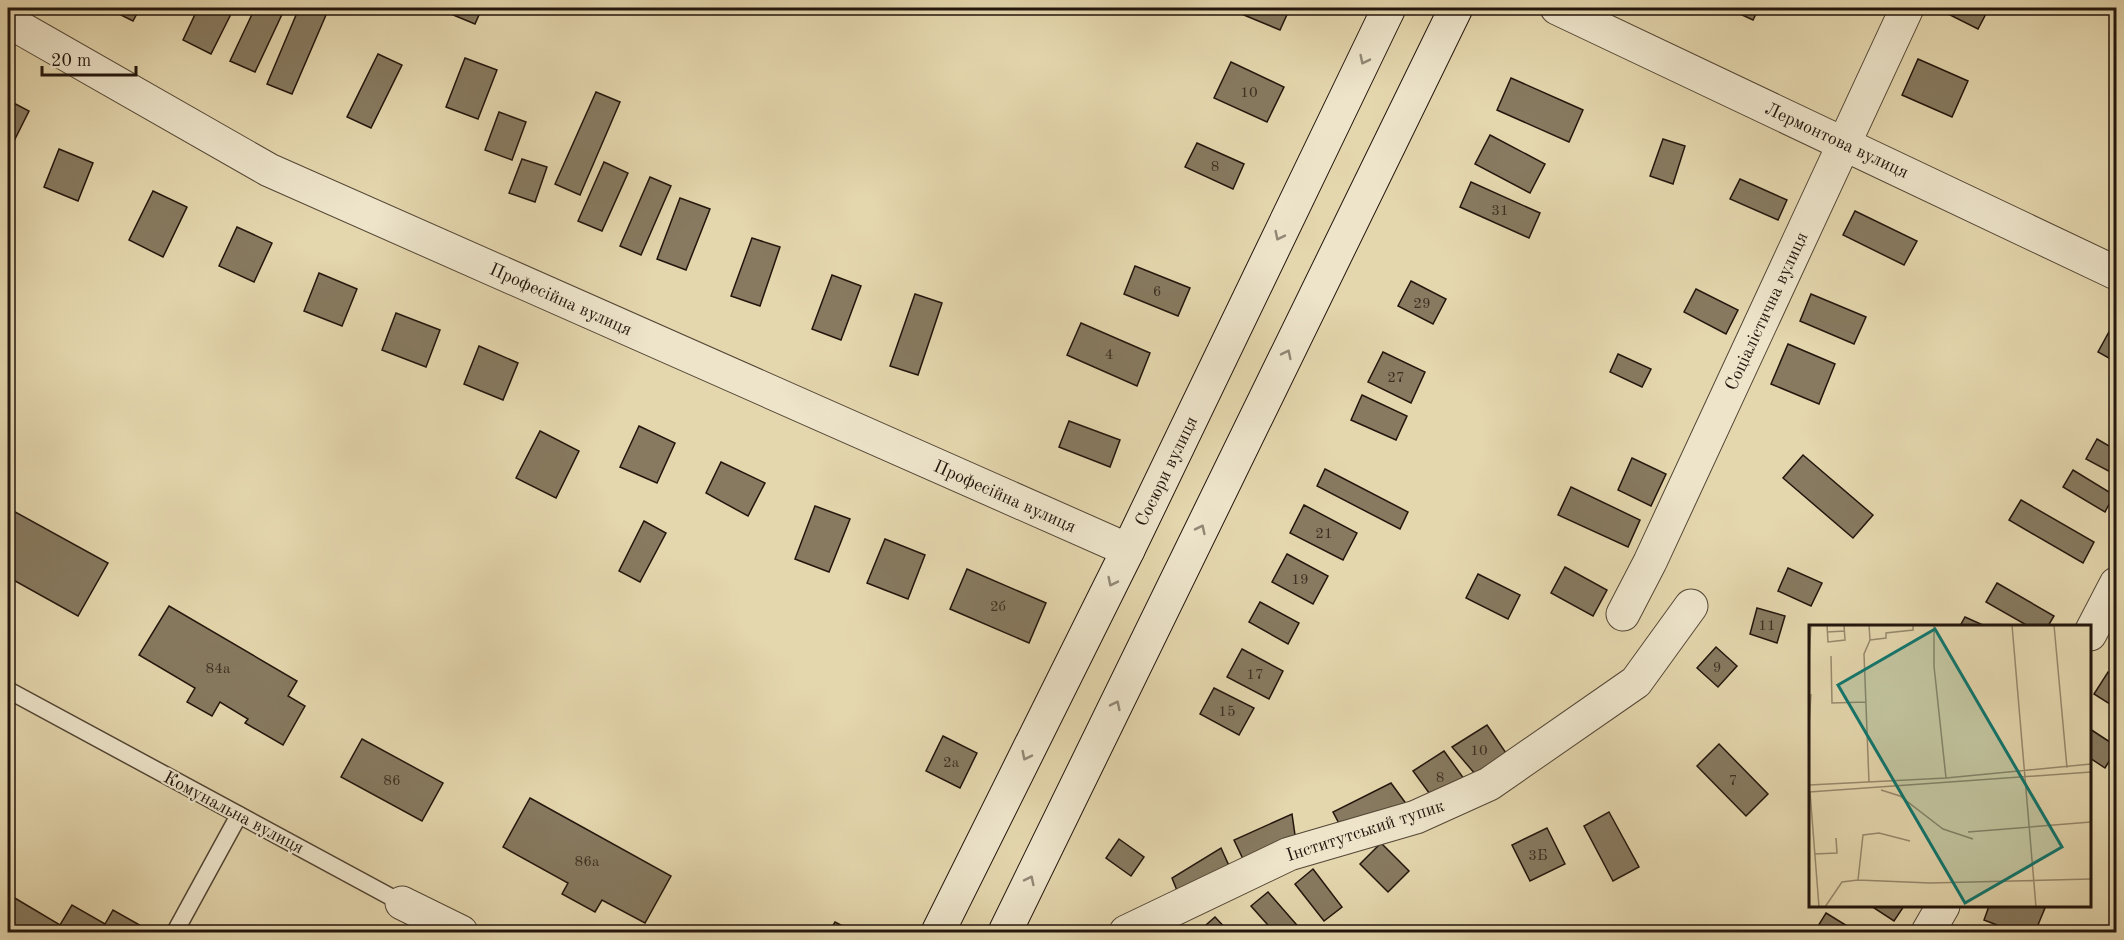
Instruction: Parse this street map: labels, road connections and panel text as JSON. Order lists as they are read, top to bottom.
{
  "streets": {
    "street": [
      "Лермонтова вулиця",
      "Професійна вулиця",
      "Соціалістична вулиця",
      "Сосюри вулиця",
      "Комунальна вулиця",
      "Інститутський тупик"
    ]
  },
  "crossings": [
    ["Лермонтова вулиця", "Соціалістична вулиця"],
    ["Професійна вулиця", "Сосюри вулиця"]
  ],
  "house_numbers": [
    "10",
    "8",
    "31",
    "6",
    "29",
    "4",
    "27",
    "21",
    "19",
    "2б",
    "11",
    "9",
    "84а",
    "17",
    "15",
    "10",
    "2а",
    "8",
    "86",
    "7",
    "3Б",
    "86а"
  ],
  "scale_bar": "20 m"
}
